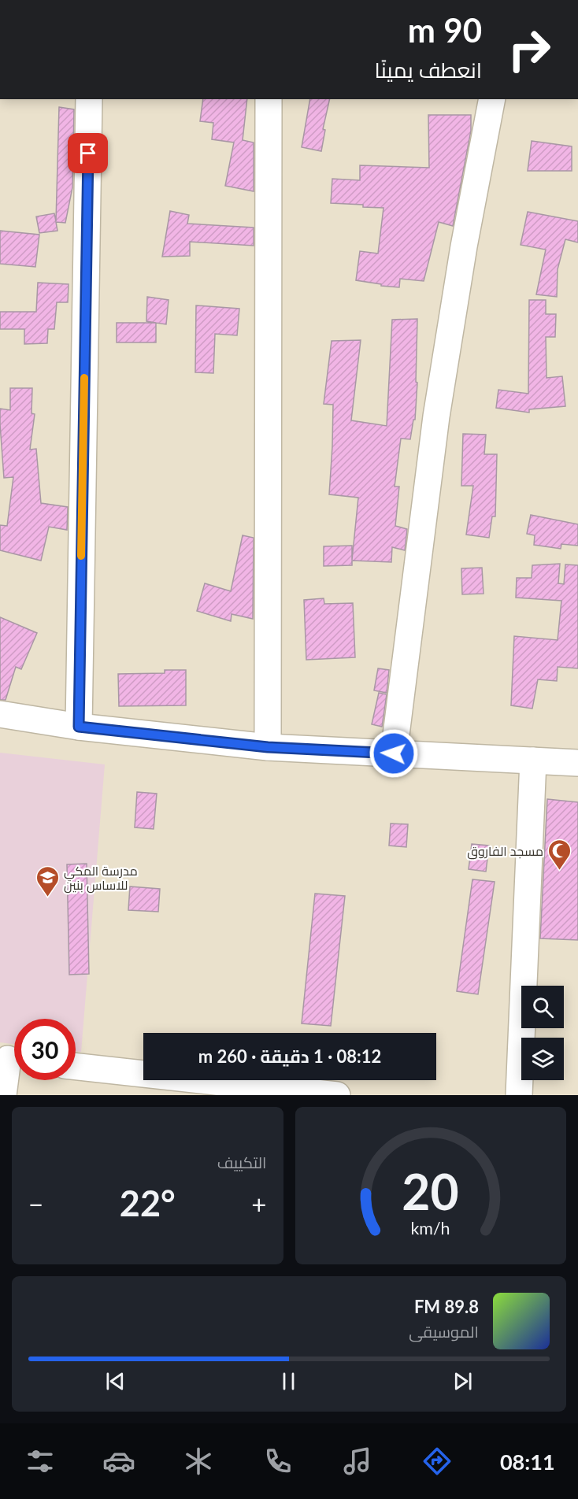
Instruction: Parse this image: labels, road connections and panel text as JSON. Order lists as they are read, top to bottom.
{
  "places": {
    "mosque": ["مسجد الفاروق"],
    "school or university": ["مدرسة المكي للاساس بنين"]
  },
  "page": {
    "turn": ["90 m", "انعطف يمينًا"],
    "limit": "30",
    "trip": "08:12 · 1 دقيقة · 260 m",
    "tile": "التكييف",
    "heat": ["−", "22°", "+"],
    "song": ["89.8 FM", "الموسيقى"],
    "tabs": "08:11",
    "gauge": ["20", "km/h"]
  }
}
